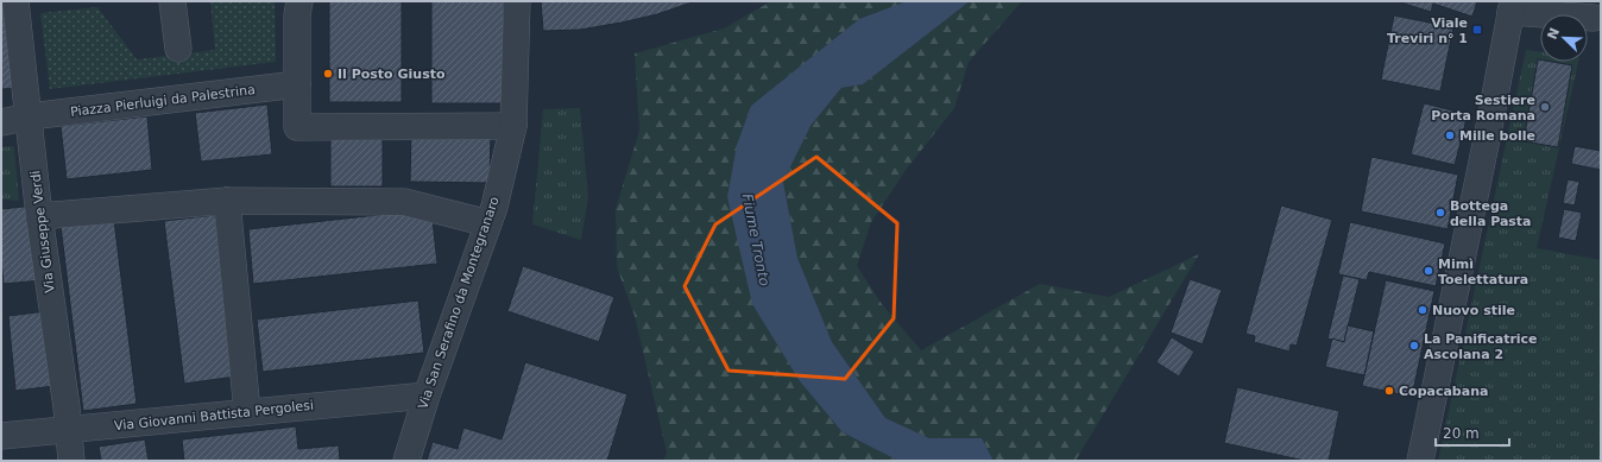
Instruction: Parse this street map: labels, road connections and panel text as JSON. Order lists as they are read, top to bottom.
{
  "streets": {
    "street": [
      "Piazza Pierluigi da Palestrina",
      "Via Giuseppe Verdi",
      "Via San Serafino da Montegranaro",
      "Via Giovanni Battista Pergolesi"
    ]
  },
  "crossings": [
    ["Piazza Pierluigi da Palestrina", "Via Giuseppe Verdi"],
    ["Via Giuseppe Verdi", "Via Giovanni Battista Pergolesi"],
    ["Via San Serafino da Montegranaro", "Via Giovanni Battista Pergolesi"]
  ],
  "water": ["Fiume Tronto"],
  "places": {
    "transit": ["Viale Treviri n° 1"],
    "other": [
      "Il Posto Giusto",
      "Sestiere Porta Romana",
      "Mille bolle",
      "Bottega della Pasta",
      "Mimì Toelettatura",
      "Nuovo stile",
      "La Panificatrice Ascolana 2",
      "Copacabana"
    ]
  },
  "scale_bar": "20 m",
  "north": "top left"
}
